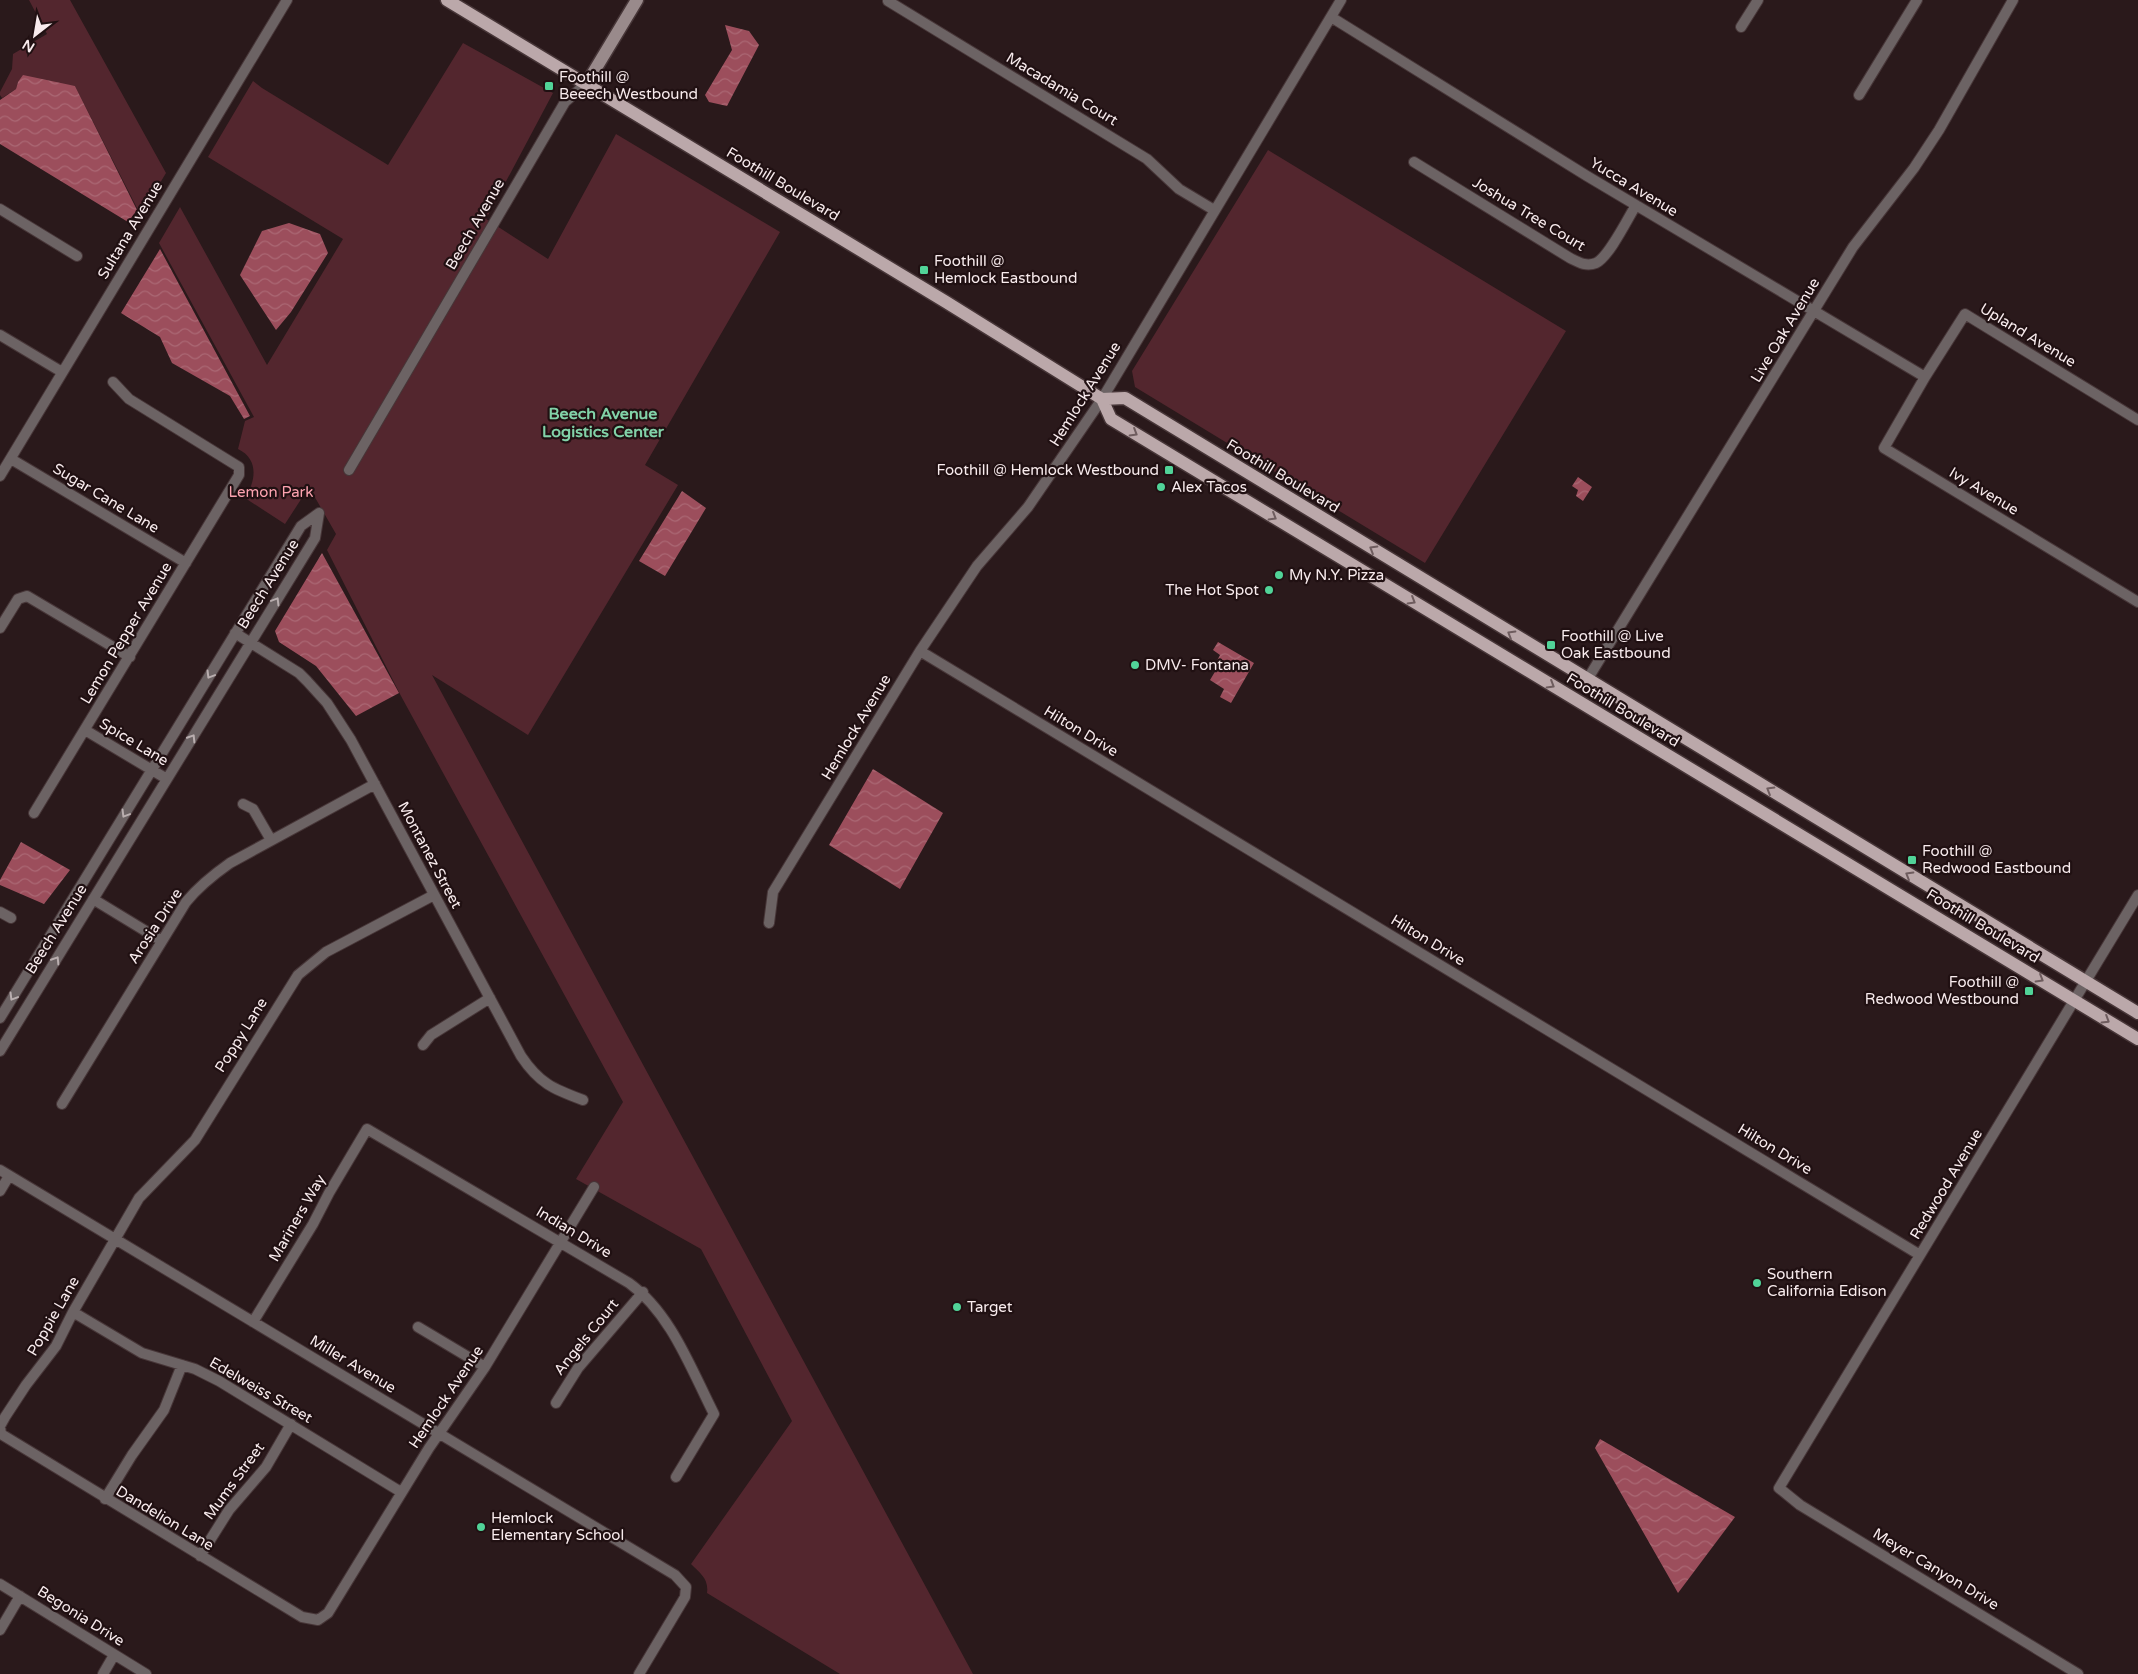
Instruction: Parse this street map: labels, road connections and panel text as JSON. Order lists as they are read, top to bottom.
{
  "streets": {
    "main road": ["Foothill Boulevard", "Beech Avenue"],
    "street": [
      "Macadamia Court",
      "Yucca Avenue",
      "Joshua Tree Court",
      "Sultana Avenue",
      "Live Oak Avenue",
      "Upland Avenue",
      "Hemlock Avenue",
      "Ivy Avenue",
      "Sugar Cane Lane",
      "Lemon Pepper Avenue",
      "Hilton Drive",
      "Spice Lane",
      "Montanez Street",
      "Arosia Drive",
      "Poppy Lane",
      "Redwood Avenue",
      "Mariners Way",
      "Indian Drive",
      "Poppie Lane",
      "Angels Court",
      "Miller Avenue",
      "Edelweiss Street",
      "Mums Street",
      "Dandelion Lane",
      "Meyer Canyon Drive",
      "Begonia Drive"
    ]
  },
  "crossings": [
    ["Macadamia Court", "Hemlock Avenue"],
    ["Foothill Boulevard", "Beech Avenue"],
    ["Foothill Boulevard", "Live Oak Avenue"],
    ["Foothill Boulevard", "Hemlock Avenue"],
    ["Foothill Boulevard", "Redwood Avenue"],
    ["Yucca Avenue", "Joshua Tree Court"],
    ["Yucca Avenue", "Live Oak Avenue"],
    ["Yucca Avenue", "Upland Avenue"],
    ["Yucca Avenue", "Hemlock Avenue"],
    ["Yucca Avenue", "Ivy Avenue"],
    ["Beech Avenue", "Spice Lane"],
    ["Beech Avenue", "Montanez Street"],
    ["Sultana Avenue", "Sugar Cane Lane"],
    ["Upland Avenue", "Ivy Avenue"],
    ["Hemlock Avenue", "Hilton Drive"],
    ["Hemlock Avenue", "Indian Drive"],
    ["Hemlock Avenue", "Miller Avenue"],
    ["Hemlock Avenue", "Edelweiss Street"],
    ["Hemlock Avenue", "Dandelion Lane"],
    ["Sugar Cane Lane", "Lemon Pepper Avenue"],
    ["Lemon Pepper Avenue", "Spice Lane"],
    ["Hilton Drive", "Redwood Avenue"],
    ["Montanez Street", "Arosia Drive"],
    ["Montanez Street", "Poppy Lane"],
    ["Poppy Lane", "Poppie Lane"],
    ["Poppy Lane", "Miller Avenue"],
    ["Redwood Avenue", "Meyer Canyon Drive"],
    ["Mariners Way", "Indian Drive"],
    ["Mariners Way", "Miller Avenue"],
    ["Indian Drive", "Angels Court"],
    ["Poppie Lane", "Miller Avenue"],
    ["Poppie Lane", "Edelweiss Street"],
    ["Poppie Lane", "Dandelion Lane"],
    ["Edelweiss Street", "Mums Street"],
    ["Mums Street", "Dandelion Lane"]
  ],
  "districts": ["Beech Avenue Logistics Center"],
  "parks": ["Lemon Park"],
  "places": {
    "transit": [
      "Foothill @ Beeech Westbound",
      "Foothill @ Hemlock Eastbound",
      "Foothill @ Hemlock Westbound",
      "Foothill @ Live Oak Eastbound",
      "Foothill @ Redwood Eastbound",
      "Foothill @ Redwood Westbound"
    ],
    "other": [
      "Alex Tacos",
      "My N.Y. Pizza",
      "The Hot Spot",
      "DMV- Fontana",
      "Southern California Edison",
      "Target",
      "Hemlock Elementary School"
    ]
  },
  "north": "bottom left"
}
